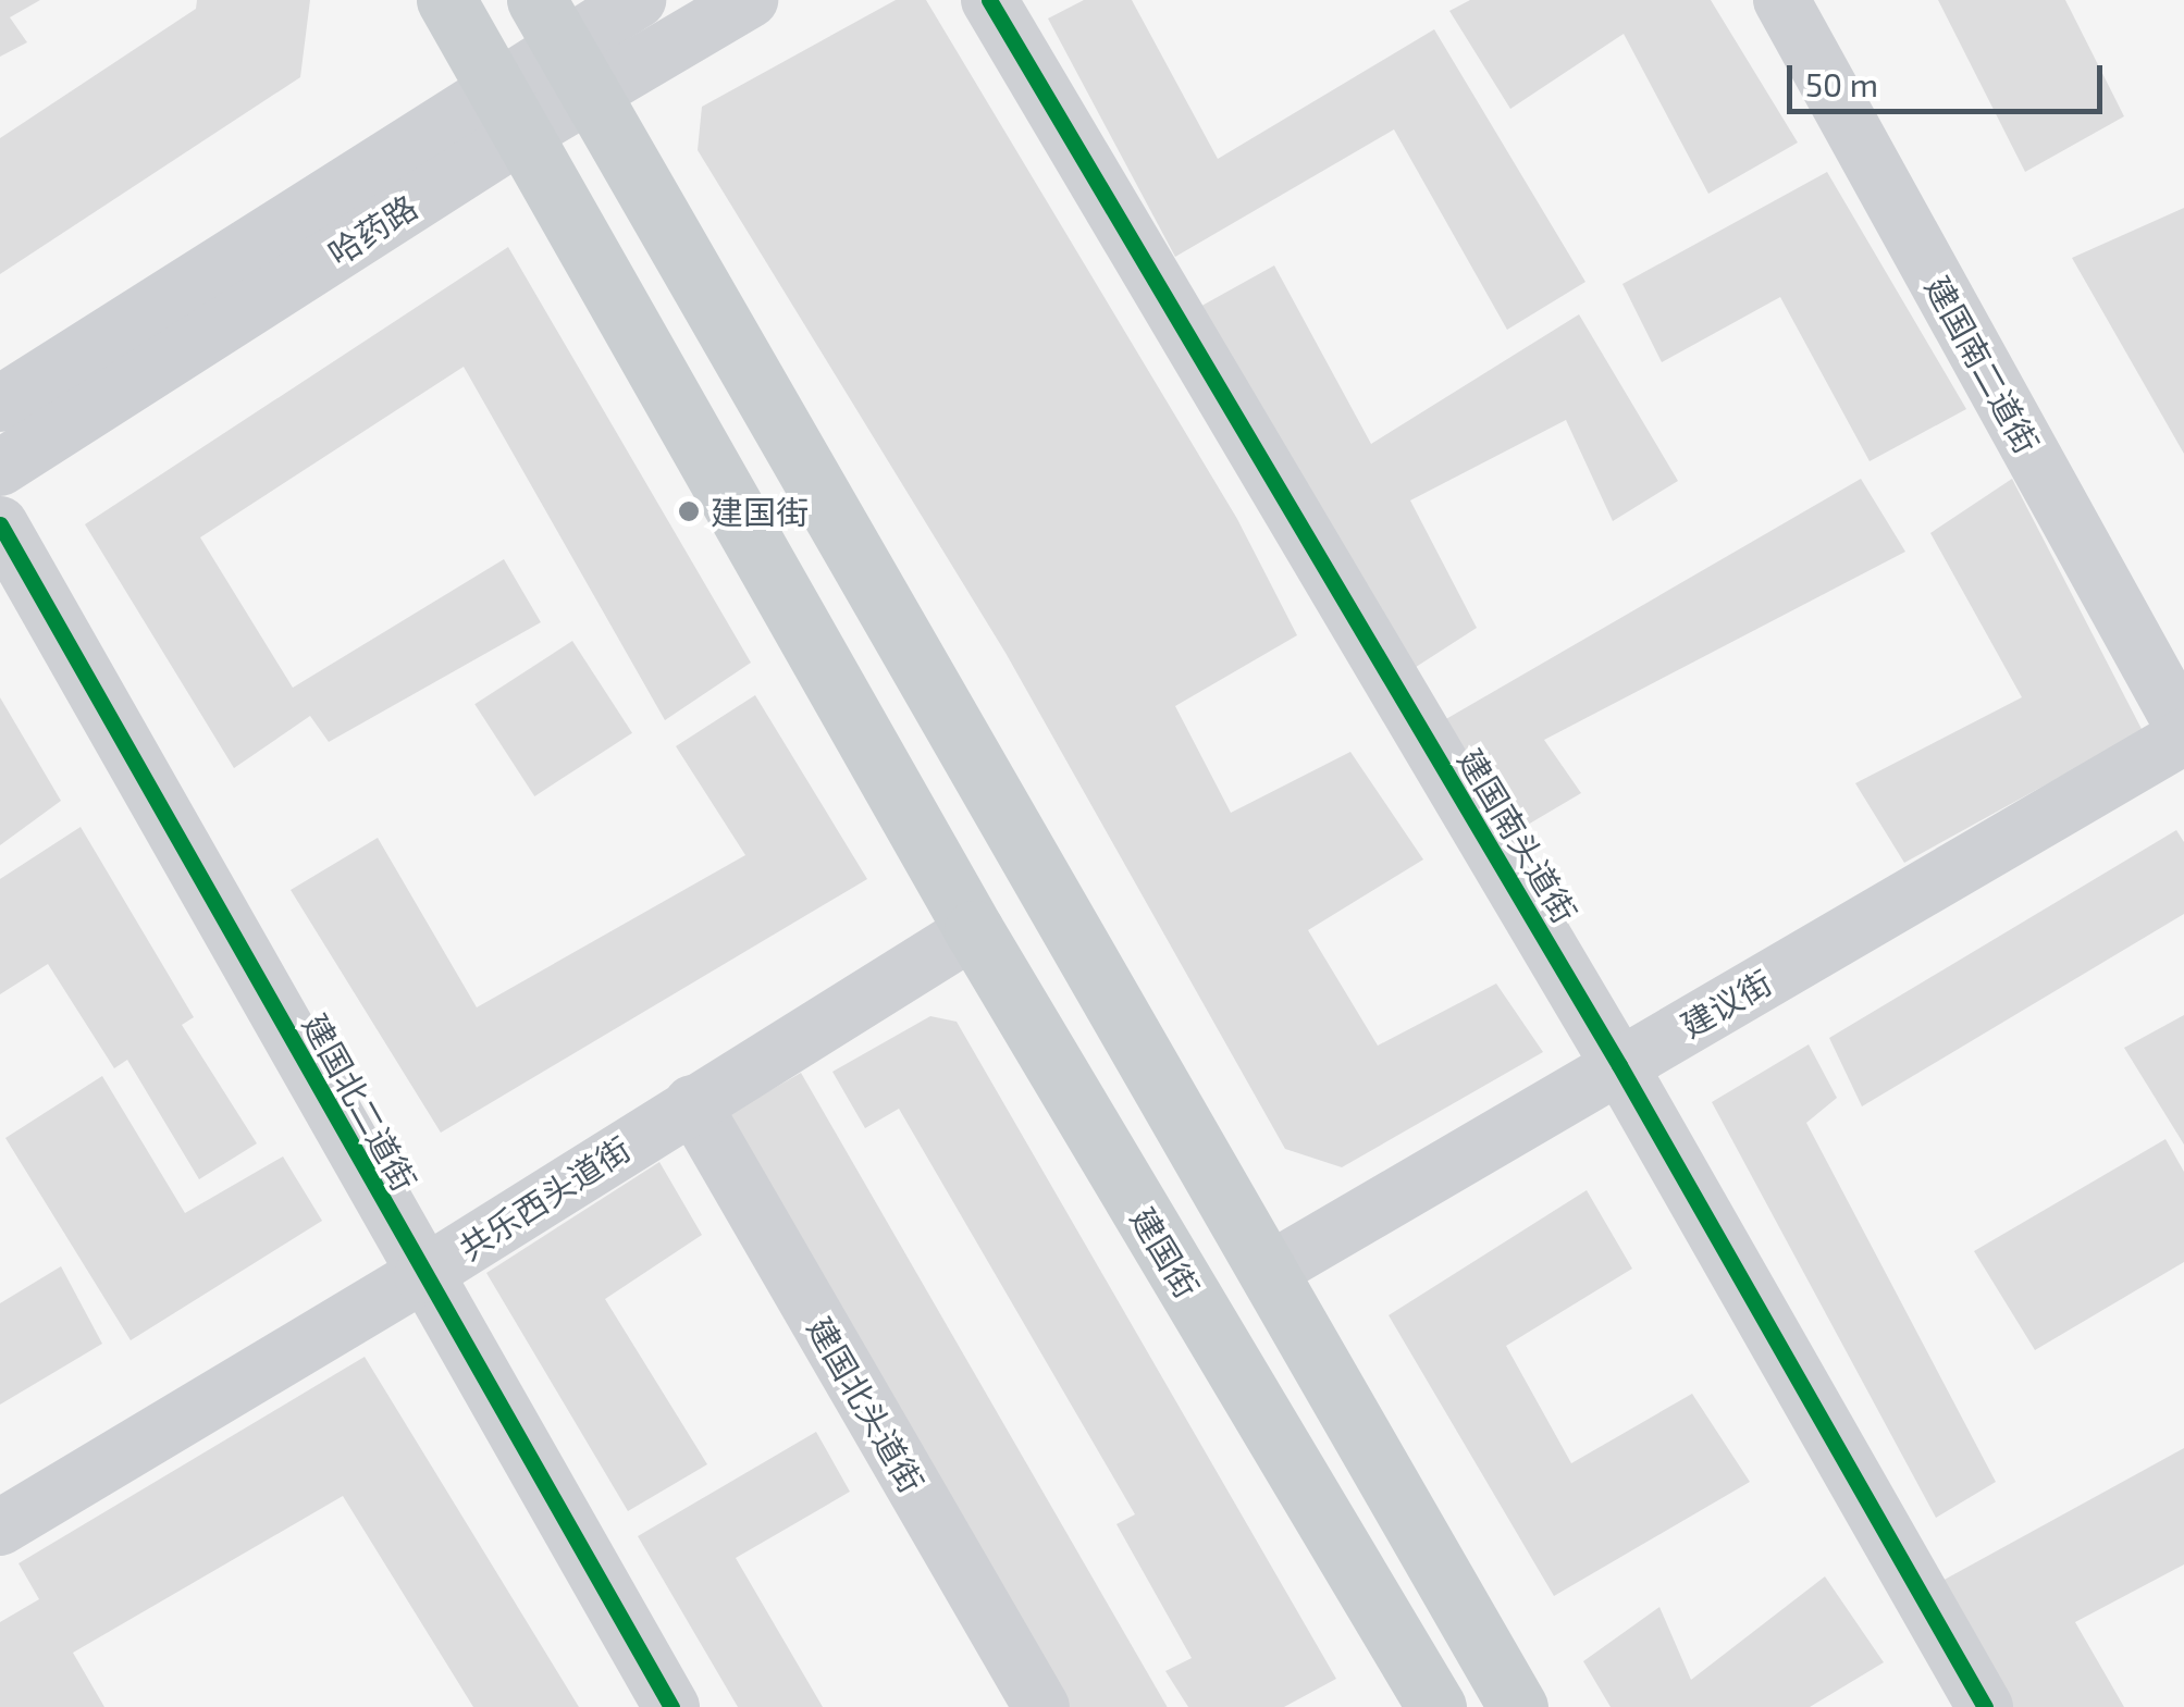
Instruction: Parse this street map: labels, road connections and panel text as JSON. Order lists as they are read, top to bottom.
{
  "streets": {
    "main road": ["建国街"],
    "street": [
      "哈药路",
      "建国南二道街",
      "建国南头道街",
      "建议街",
      "建国北二道街",
      "共乐西头道街",
      "建国北头道街"
    ]
  },
  "crossings": [
    ["哈药路", "建国街"],
    ["建国南头道街", "建议街"],
    ["建国北二道街", "共乐西头道街"],
    ["共乐西头道街", "建国街"],
    ["共乐西头道街", "建国北头道街"]
  ],
  "places": ["建国街"],
  "scale_bar": "50 m"
}
